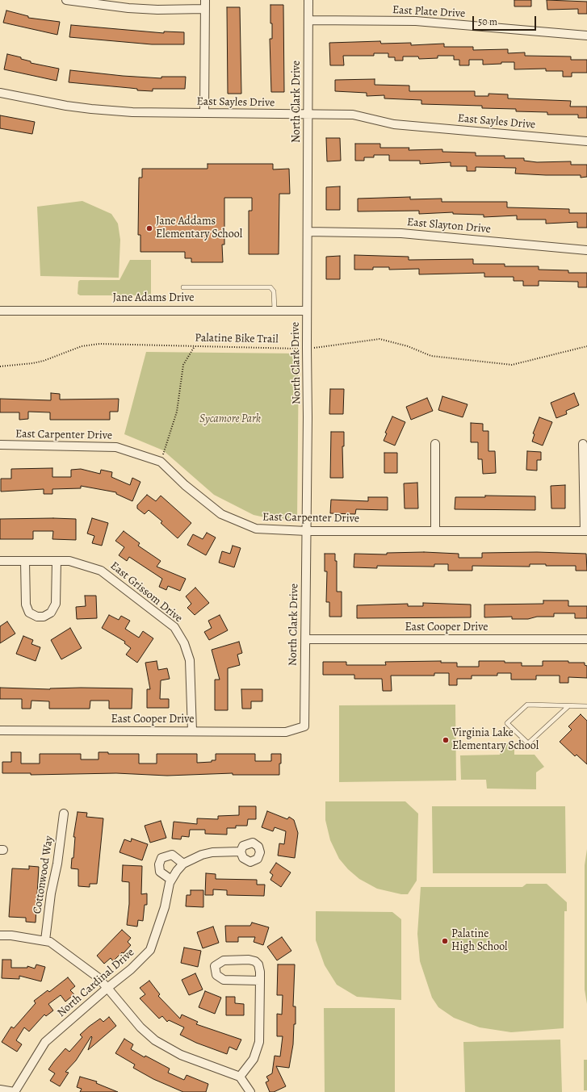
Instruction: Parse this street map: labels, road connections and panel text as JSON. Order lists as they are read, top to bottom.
{
  "streets": {
    "street": [
      "East Plate Drive",
      "North Clark Drive",
      "East Sayles Drive",
      "East Slayton Drive",
      "Jane Adams Drive",
      "East Carpenter Drive",
      "East Grissom Drive",
      "East Cooper Drive",
      "Cottonwood Way",
      "North Cardinal Drive"
    ],
    "path": ["Palatine Bike Trail"]
  },
  "crossings": [
    ["East Plate Drive", "North Clark Drive"],
    ["North Clark Drive", "East Sayles Drive"],
    ["North Clark Drive", "East Slayton Drive"],
    ["North Clark Drive", "Jane Adams Drive"],
    ["North Clark Drive", "Palatine Bike Trail"],
    ["North Clark Drive", "East Carpenter Drive"],
    ["North Clark Drive", "East Cooper Drive"],
    ["East Grissom Drive", "East Cooper Drive"]
  ],
  "parks": ["Sycamore Park"],
  "places": ["Jane Addams Elementary School", "Virginia Lake Elementary School", "Palatine High School"],
  "scale_bar": "50 m"
}
